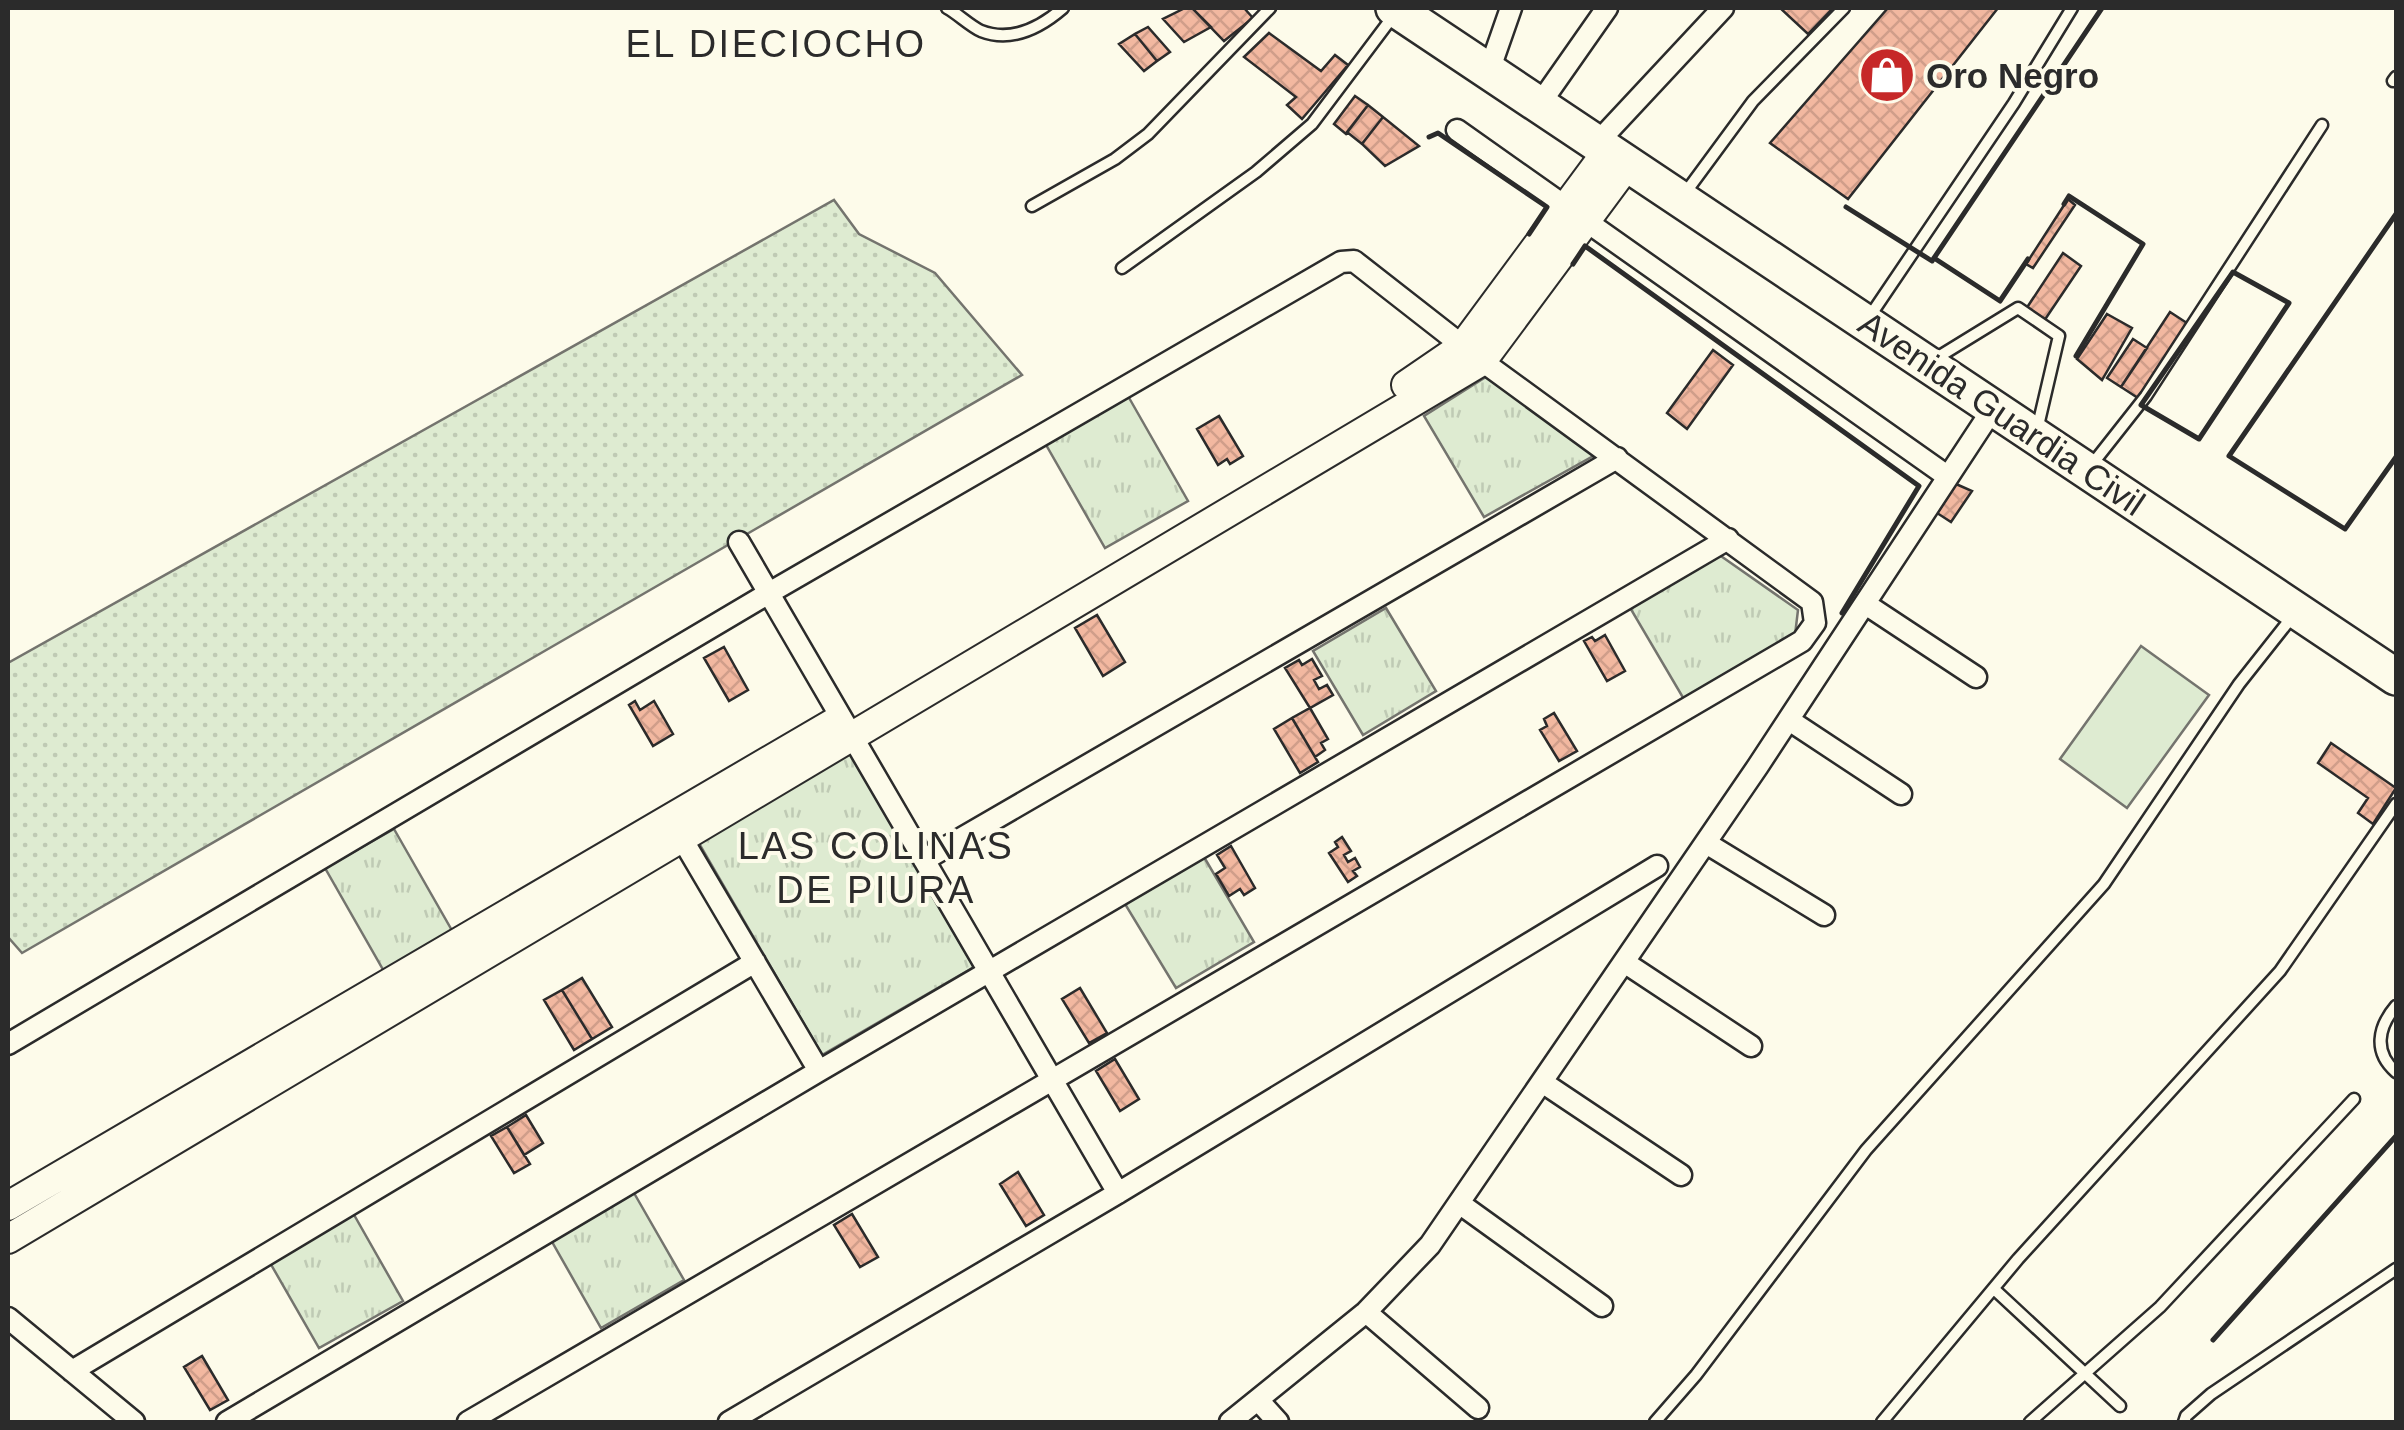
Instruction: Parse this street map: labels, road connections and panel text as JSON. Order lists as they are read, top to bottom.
{
  "streets": {
    "highway": ["Avenida Guardia Civil"]
  },
  "districts": ["EL DIECIOCHO", "LAS COLINAS DE PIURA"],
  "places": {
    "shop": ["Oro Negro"]
  }
}
